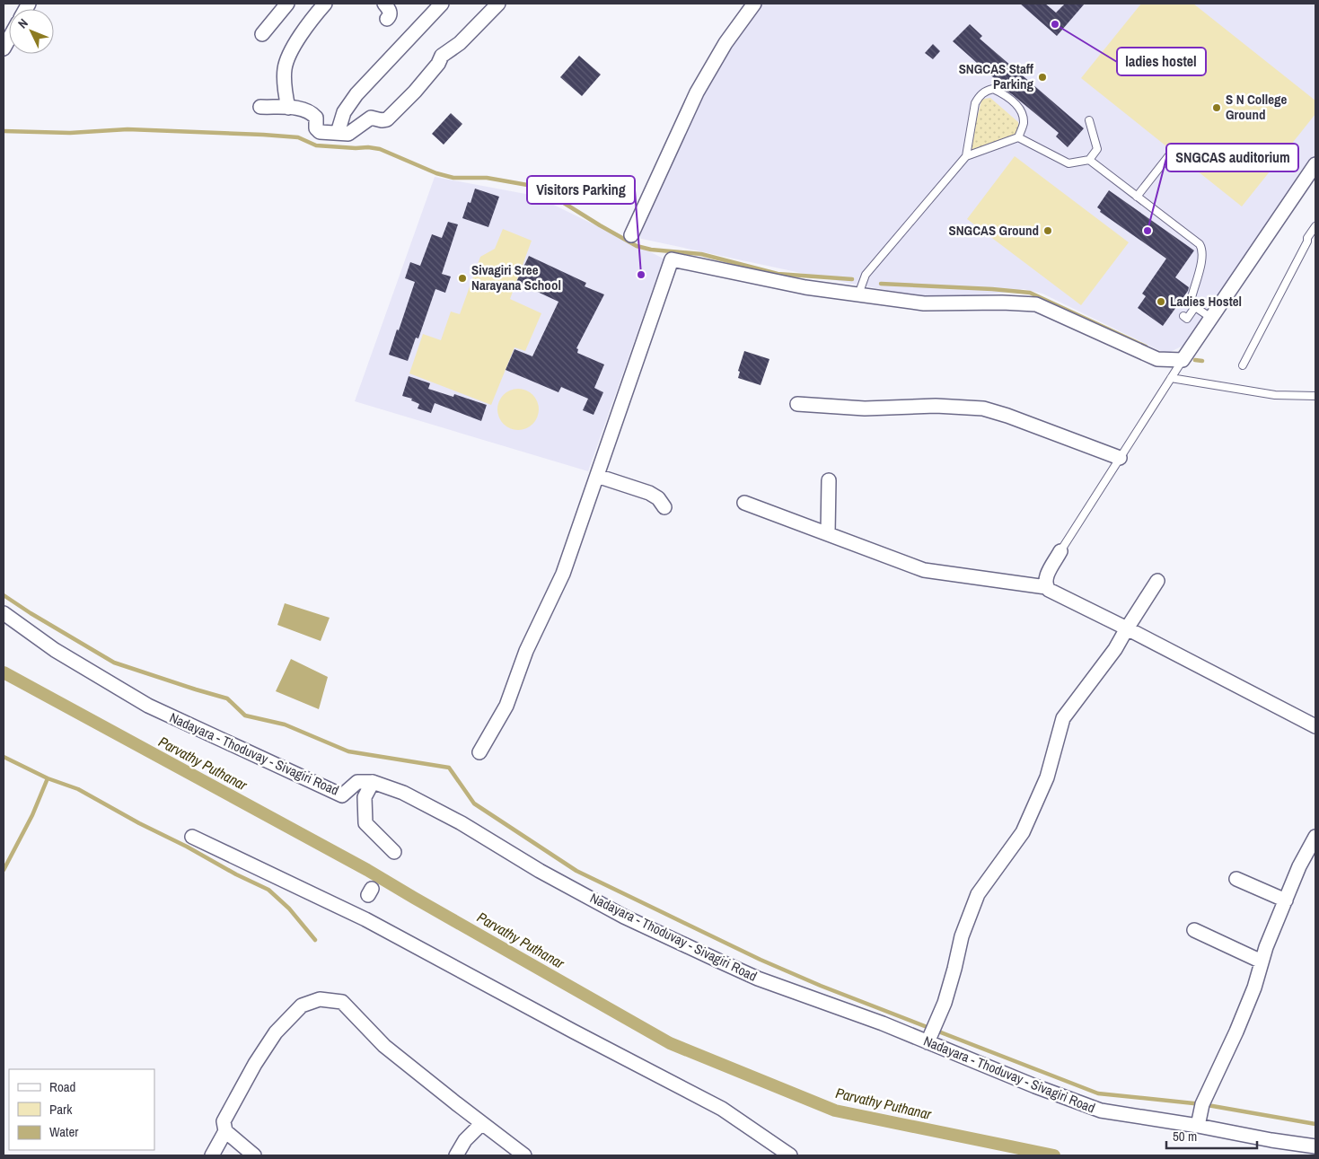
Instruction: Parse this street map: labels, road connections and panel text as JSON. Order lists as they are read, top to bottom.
{
  "streets": {
    "street": ["Nadayara - Thoduvay - Sivagiri Road"]
  },
  "water": ["Parvathy Puthanar"],
  "places": [
    "ladies hostel",
    "SNGCAS Staff Parking",
    "S N College Ground",
    "SNGCAS Ground",
    "SNGCAS auditorium",
    "Visitors Parking",
    "Sivagiri Sree Narayana School",
    "Ladies Hostel"
  ],
  "legend": ["Road", "Park", "Water"],
  "scale_bar": "50 m",
  "north": "top left"
}
